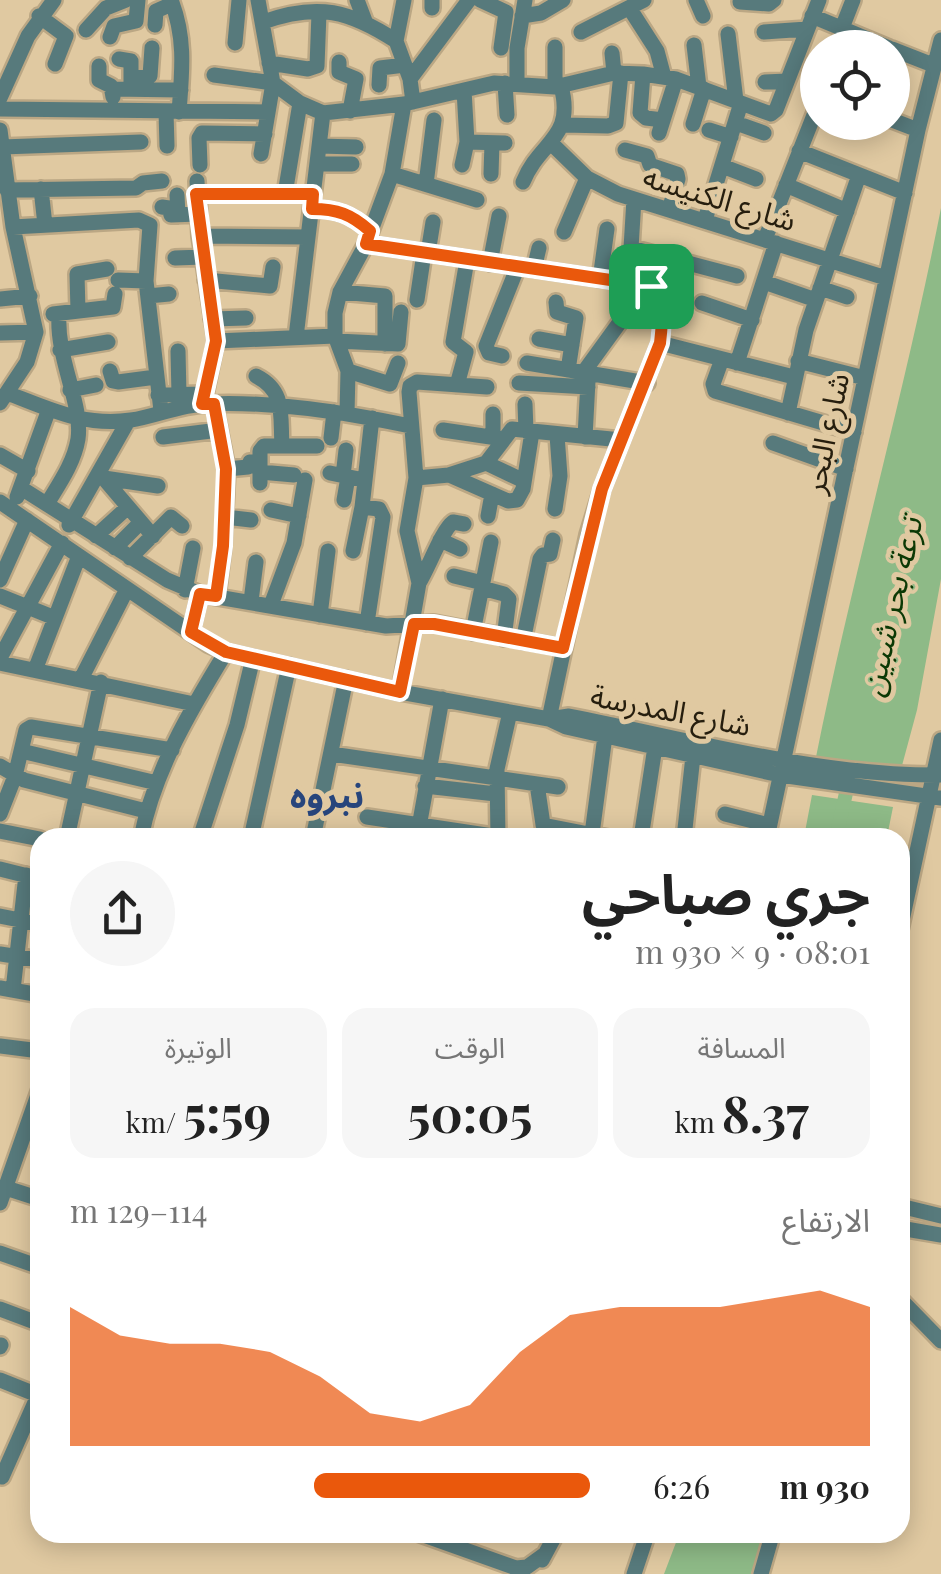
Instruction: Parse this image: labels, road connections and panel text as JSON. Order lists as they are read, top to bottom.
{
  "streets": {
    "street": ["شارع الكنيسه", "شارع البحر", "شارع المدرسة"]
  },
  "crossings": [
    ["شارع الكنيسه", "شارع البحر"],
    ["شارع البحر", "شارع المدرسة"]
  ],
  "districts": ["نبروه"],
  "water": ["ترعة بحر شبين"],
  "page": {
    "heading": ["جري صباحي", "08:01 · 9 × 930 m"],
    "stats": [
      ["المسافة", "8.37 km"],
      ["الوقت", "50:05"],
      ["الوتيرة", "5:59 /km"]
    ],
    "chart": ["الارتفاع", "114–129 m"],
    "list": [
      {
        "name": "930 m",
        "note": "6:26"
      }
    ]
  }
}
